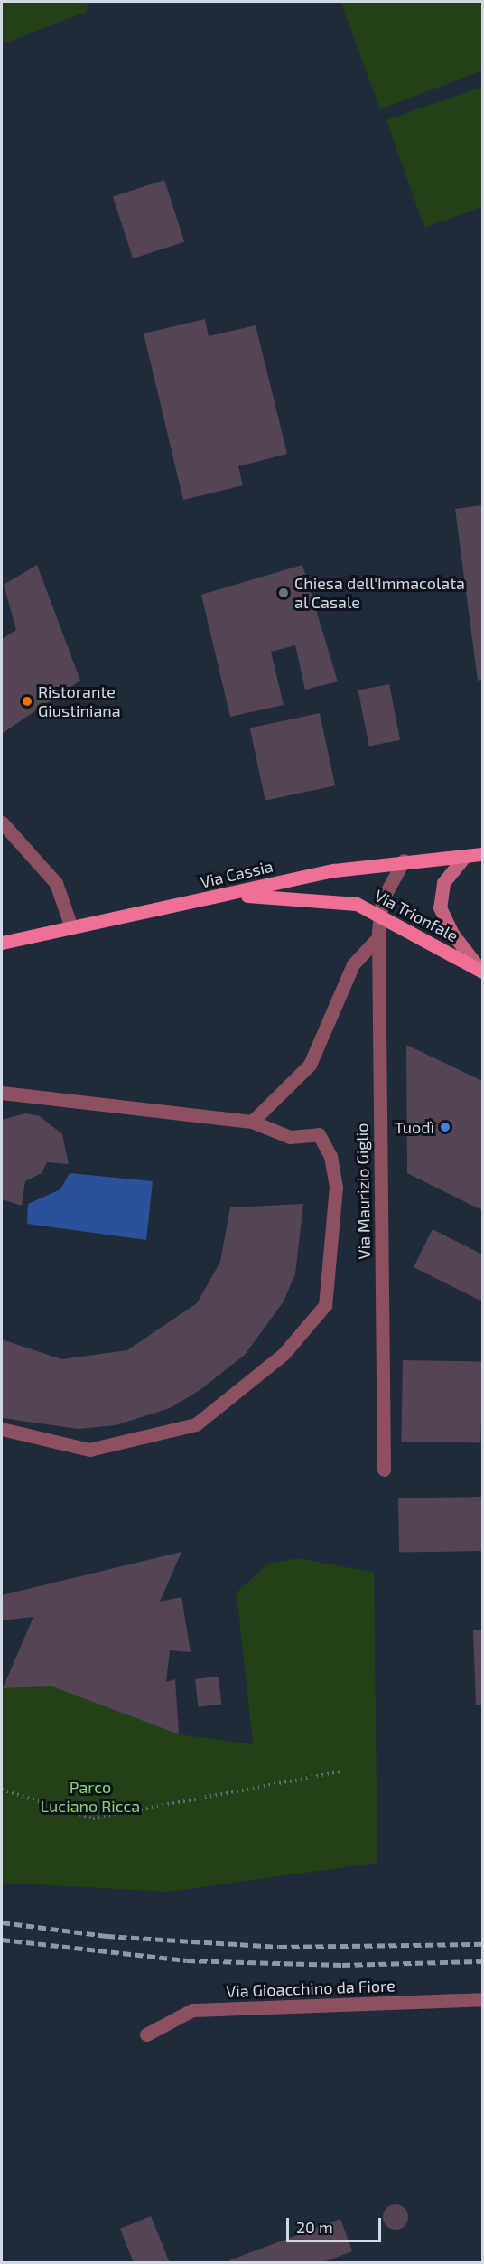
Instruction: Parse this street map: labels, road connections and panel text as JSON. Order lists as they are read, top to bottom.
{
  "streets": {
    "main road": ["Via Cassia", "Via Trionfale"],
    "street": ["Via Maurizio Giglio", "Via Gioacchino da Fiore"]
  },
  "crossings": [
    ["Via Cassia", "Via Trionfale"],
    ["Via Trionfale", "Via Maurizio Giglio"]
  ],
  "parks": ["Parco Luciano Ricca"],
  "places": ["Chiesa dell'Immacolata al Casale", "Ristorante Giustiniana", "Tuodì"],
  "scale_bar": "20 m"
}
